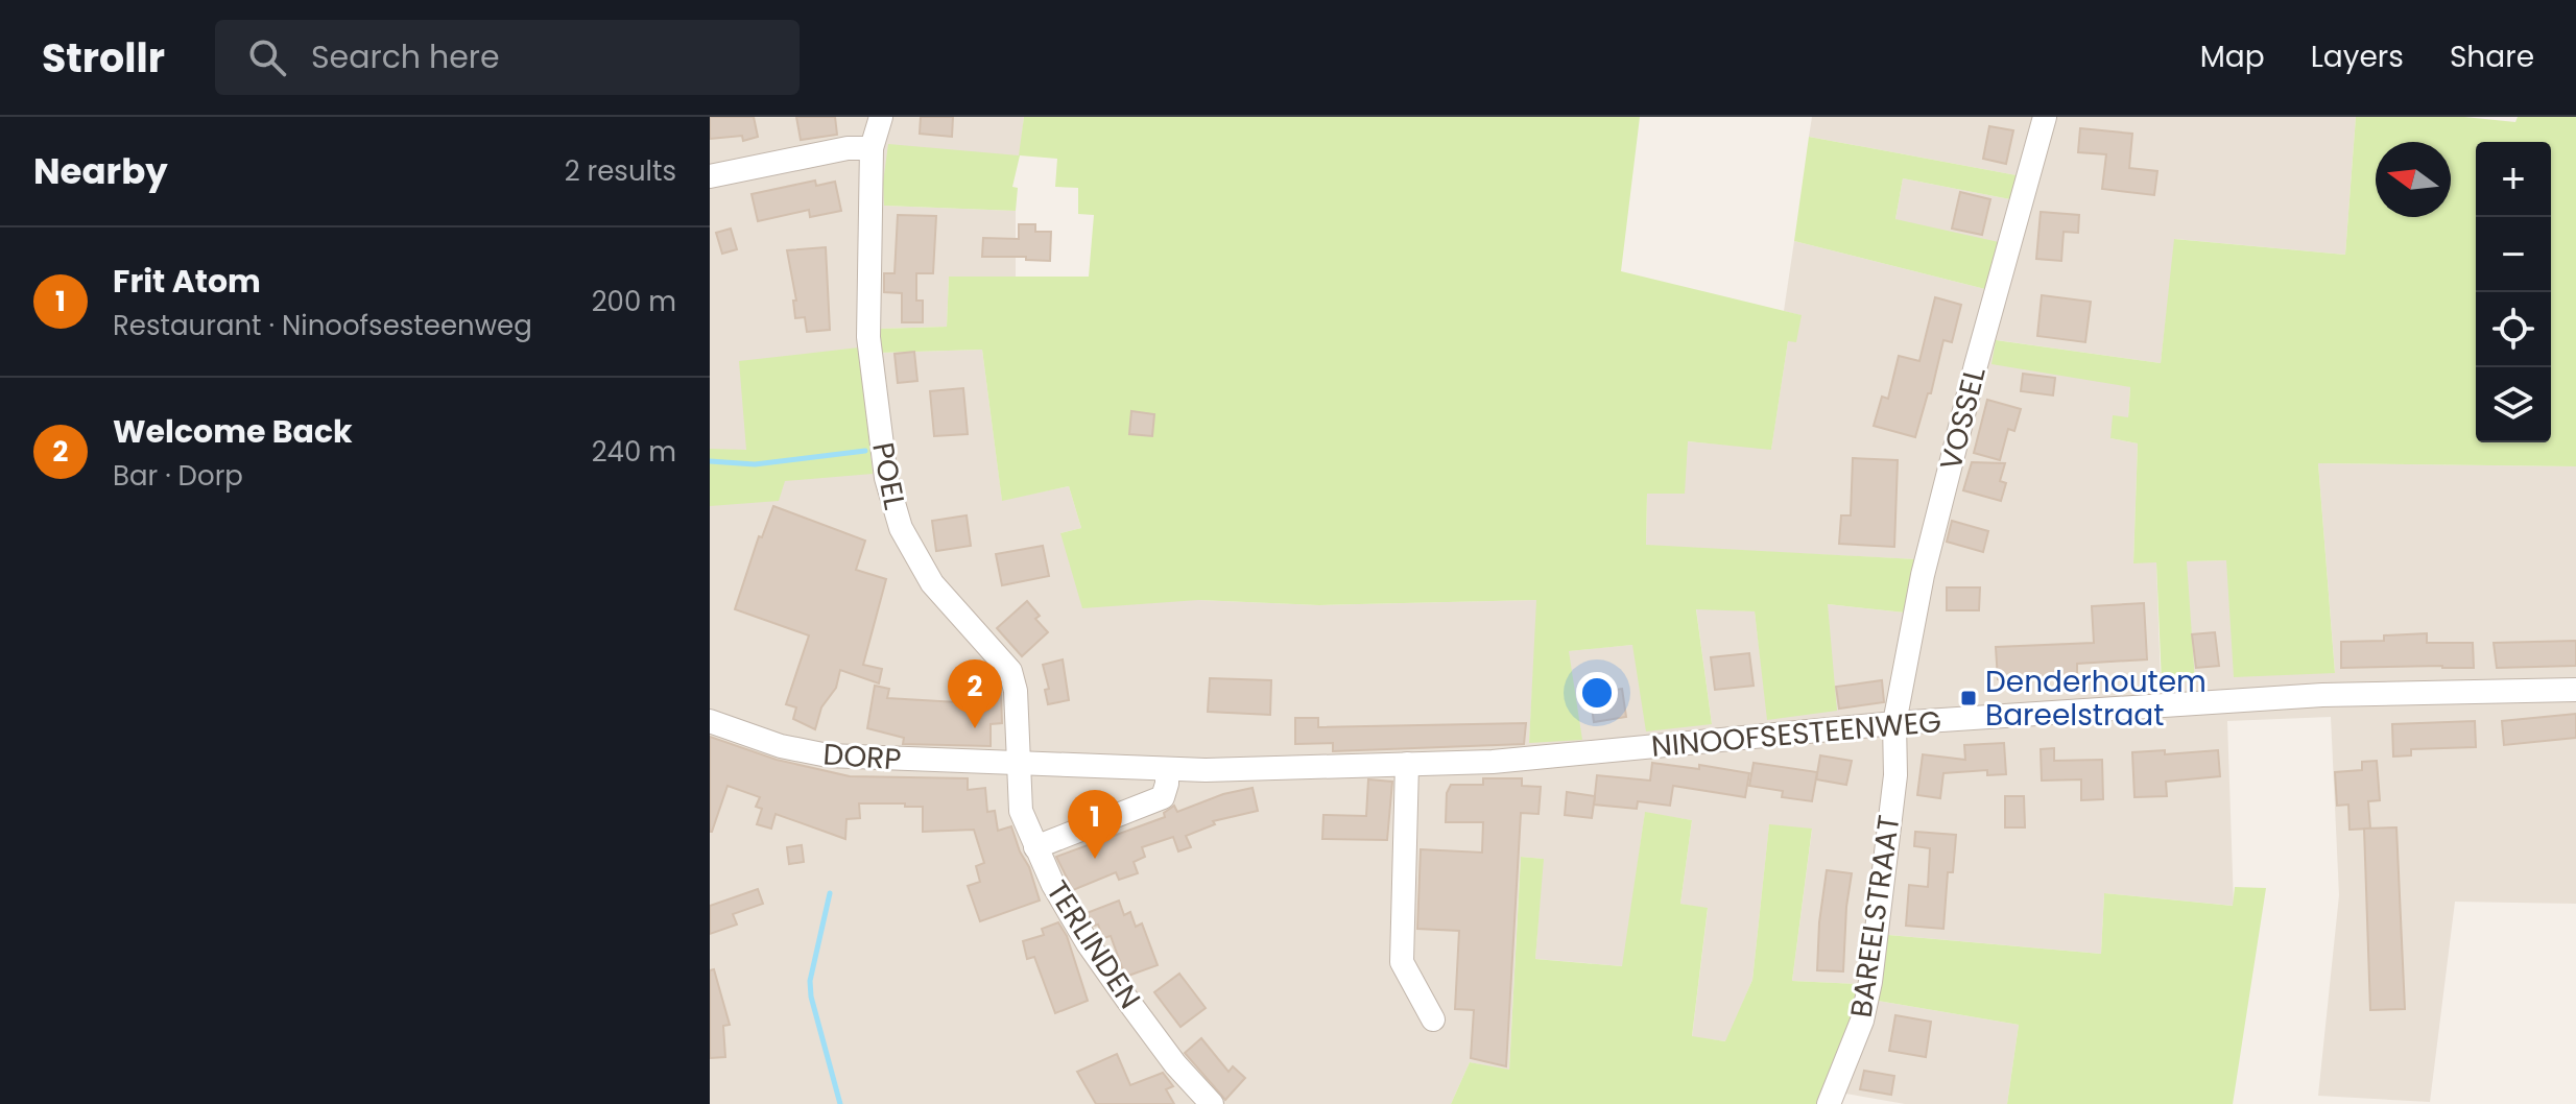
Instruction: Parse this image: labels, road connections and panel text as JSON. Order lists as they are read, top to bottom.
{
  "streets": {
    "street": [
      "VOSSEL",
      "POEL",
      "NINOOFSESTEENWEG",
      "DORP",
      "BAREELSTRAAT",
      "TERLINDEN"
    ]
  },
  "crossings": [
    ["VOSSEL", "NINOOFSESTEENWEG"],
    ["VOSSEL", "BAREELSTRAAT"],
    ["POEL", "NINOOFSESTEENWEG"],
    ["POEL", "DORP"],
    ["POEL", "TERLINDEN"],
    ["NINOOFSESTEENWEG", "DORP"],
    ["NINOOFSESTEENWEG", "BAREELSTRAAT"],
    ["NINOOFSESTEENWEG", "TERLINDEN"],
    ["DORP", "TERLINDEN"]
  ],
  "places": {
    "transit": ["Denderhoutem Bareelstraat"]
  },
  "north": "left",
  "page": {
    "header": "Strollr",
    "search": "Search here",
    "nav": ["Map", "Layers", "Share"],
    "heading": ["Nearby", "2 results"],
    "map_buttons": ["+", "−"],
    "list": [
      {
        "mark": "1",
        "name": "Frit Atom",
        "note": "Restaurant · Ninoofsesteenweg",
        "value": "200 m"
      },
      {
        "mark": "2",
        "name": "Welcome Back",
        "note": "Bar · Dorp",
        "value": "240 m"
      }
    ],
    "pins": ["2", "1"]
  }
}
